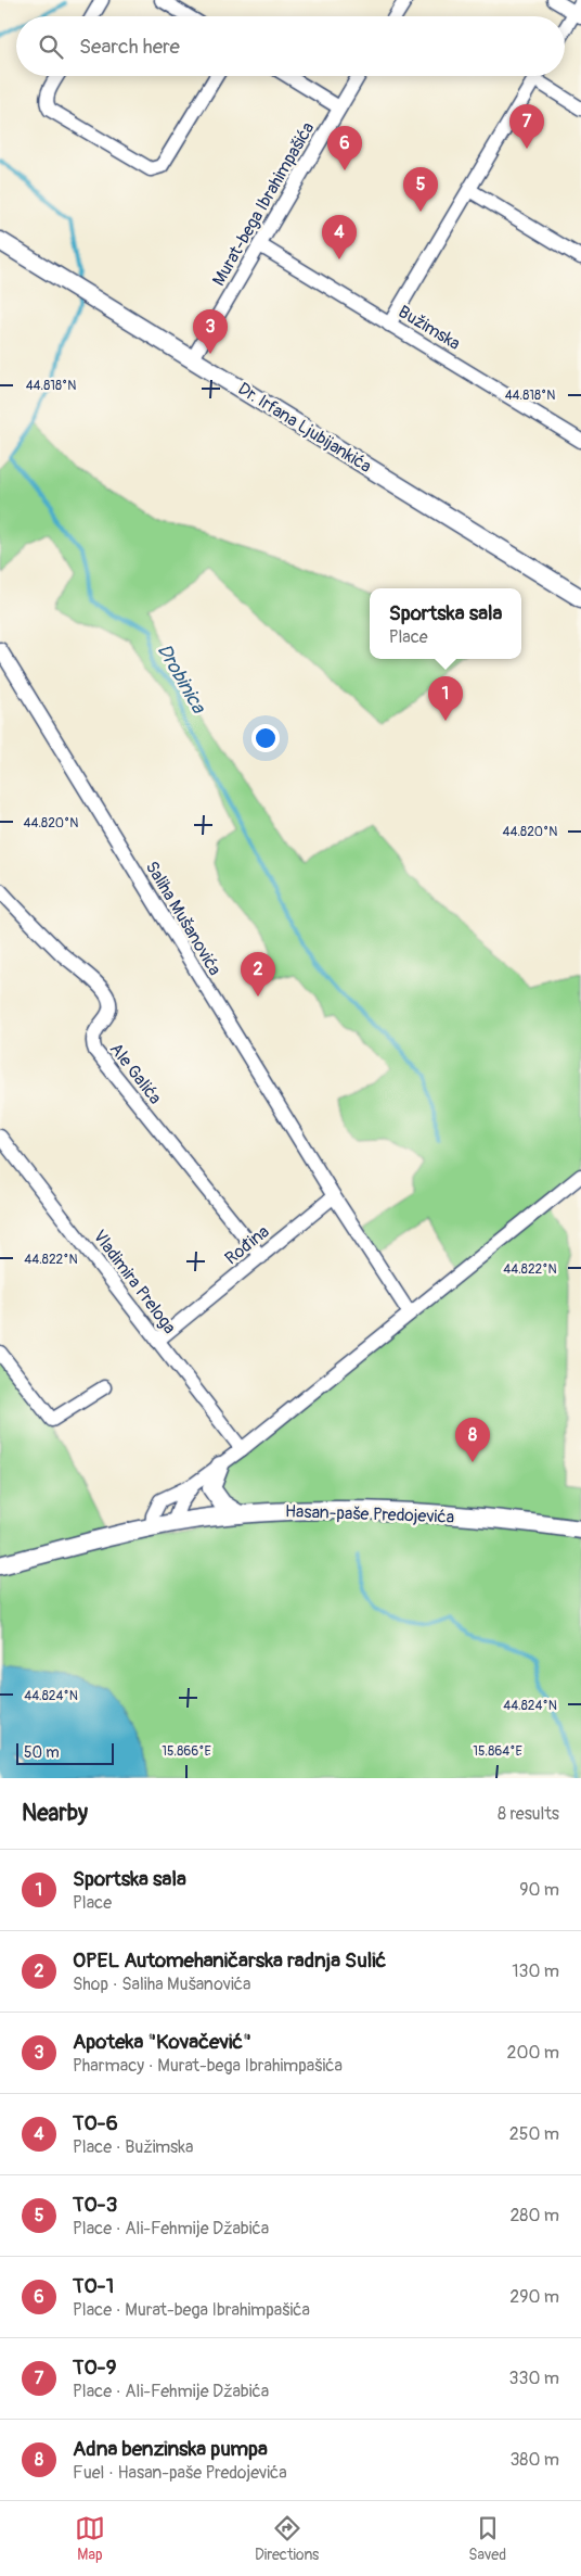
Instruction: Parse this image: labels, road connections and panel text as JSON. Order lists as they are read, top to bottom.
{
  "streets": {
    "main road": ["Dr. Irfana Ljubijankića", "Hasan-paše Predojevića"],
    "street": [
      "Murat-bega Ibrahimpašića",
      "Bužimska",
      "Saliha Mušanovića",
      "Ale Galića",
      "Rođina",
      "Vladimira Preloga"
    ]
  },
  "crossings": [
    ["Murat-bega Ibrahimpašića", "Bužimska"],
    ["Murat-bega Ibrahimpašića", "Dr. Irfana Ljubijankića"],
    ["Saliha Mušanovića", "Rođina"],
    ["Ale Galića", "Rođina"],
    ["Rođina", "Vladimira Preloga"]
  ],
  "water": ["Drobinica"],
  "scale_bar": "50 m",
  "page": {
    "search": "Search here",
    "pins": [
      "7",
      "6",
      "5",
      "4",
      "3",
      "1",
      "2",
      "8"
    ],
    "popup": ["Sportska sala", "Place"],
    "scale": "50 m",
    "heading": ["Nearby", "8 results"],
    "list": [
      {
        "mark": "1",
        "name": "Sportska sala",
        "note": "Place",
        "value": "90 m"
      },
      {
        "mark": "2",
        "name": "OPEL Automehaničarska radnja Sulić",
        "note": "Shop · Saliha Mušanovića",
        "value": "130 m"
      },
      {
        "mark": "3",
        "name": "Apoteka \"Kovačević\"",
        "note": "Pharmacy · Murat-bega Ibrahimpašića",
        "value": "200 m"
      },
      {
        "mark": "4",
        "name": "TO-6",
        "note": "Place · Bužimska",
        "value": "250 m"
      },
      {
        "mark": "5",
        "name": "TO-3",
        "note": "Place · Ali-Fehmije Džabića",
        "value": "280 m"
      },
      {
        "mark": "6",
        "name": "TO-1",
        "note": "Place · Murat-bega Ibrahimpašića",
        "value": "290 m"
      },
      {
        "mark": "7",
        "name": "TO-9",
        "note": "Place · Ali-Fehmije Džabića",
        "value": "330 m"
      },
      {
        "mark": "8",
        "name": "Adna benzinska pumpa",
        "note": "Fuel · Hasan-paše Predojevića",
        "value": "380 m"
      }
    ],
    "nav": ["Map", "Directions", "Saved"]
  },
  "coordinates": [
    "44.818°N",
    "44.820°N",
    "44.822°N",
    "44.824°N",
    "15.866°E",
    "15.864°E"
  ]
}
